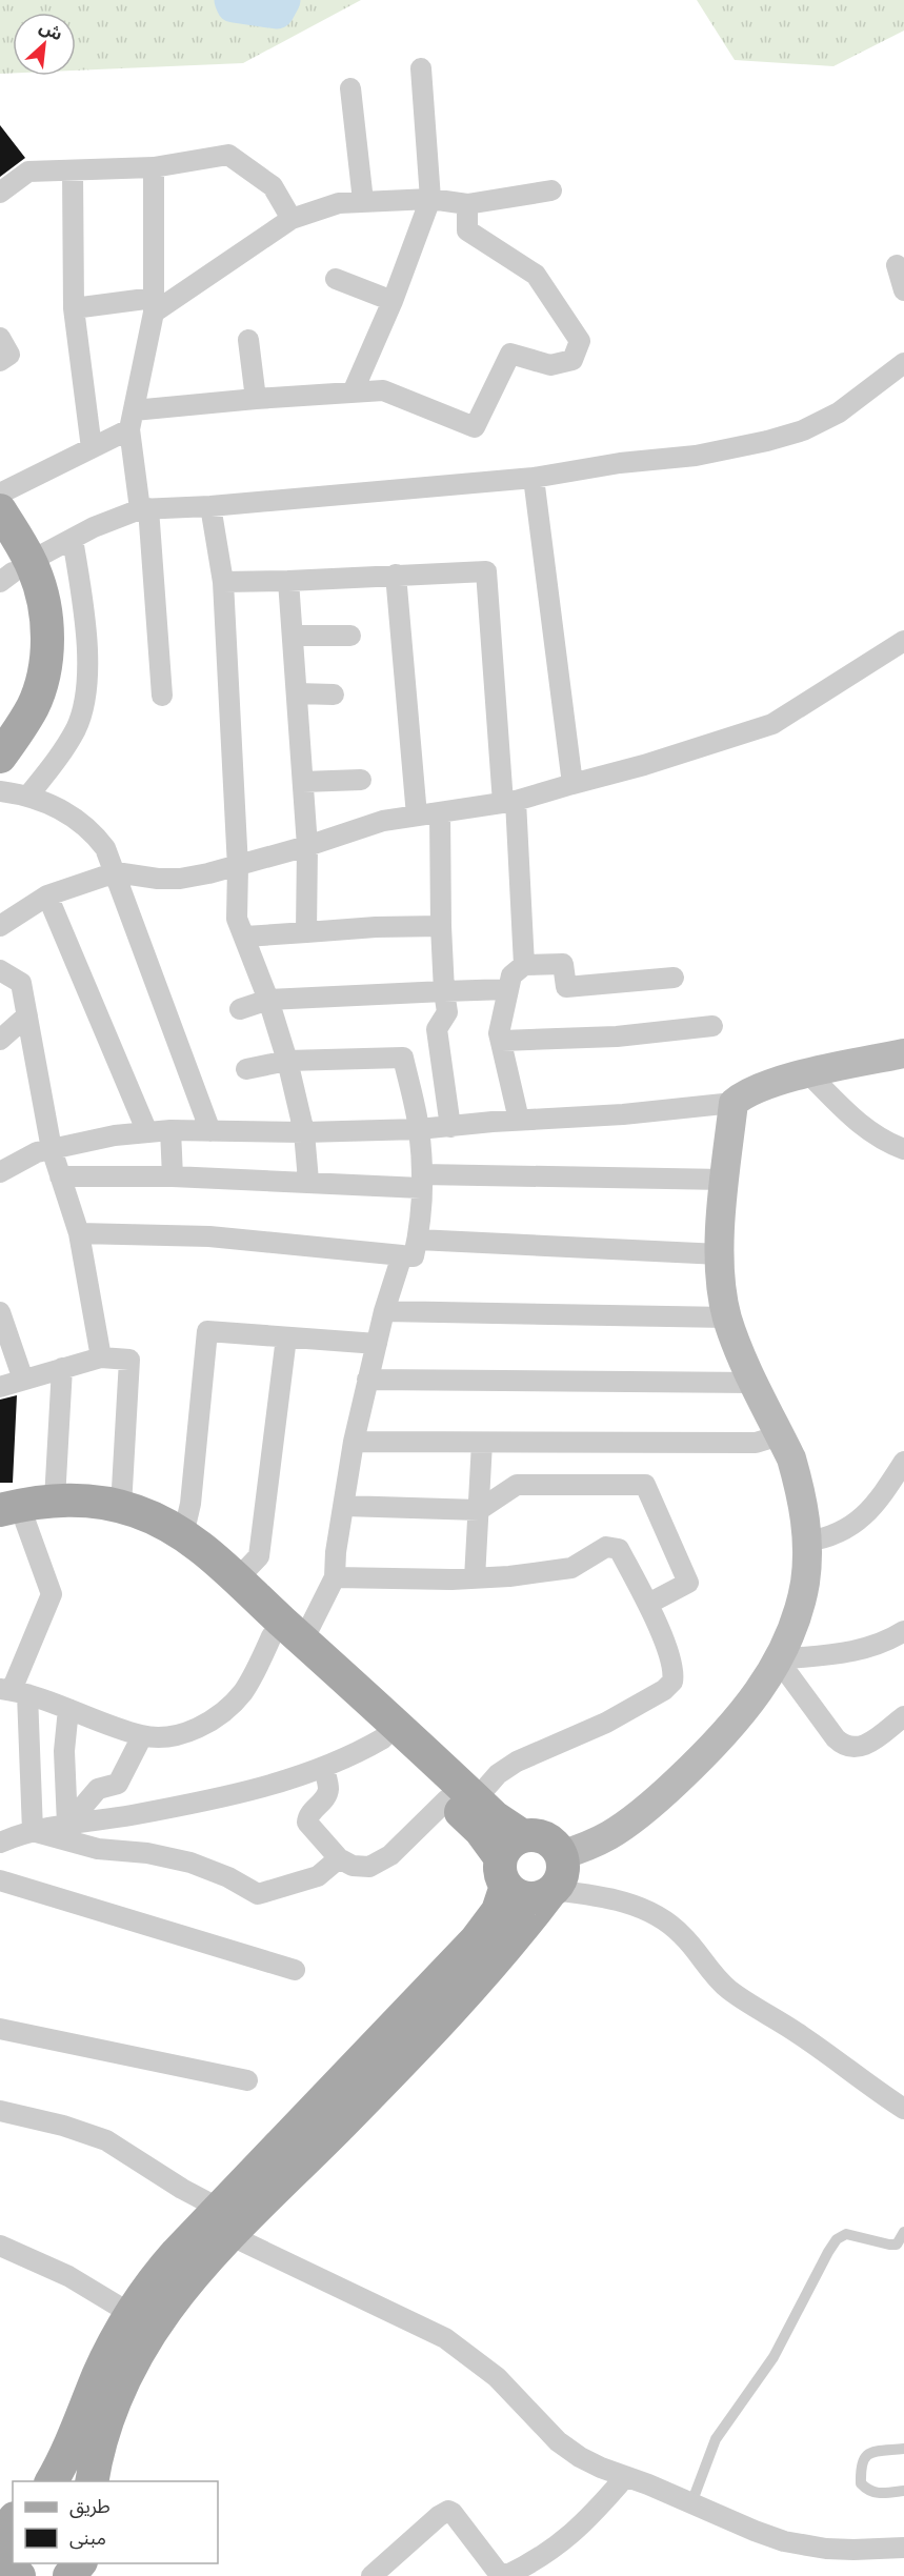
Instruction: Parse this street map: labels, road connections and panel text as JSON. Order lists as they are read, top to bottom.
{
  "legend": ["طريق", "مبنى"],
  "north": "top right"
}
